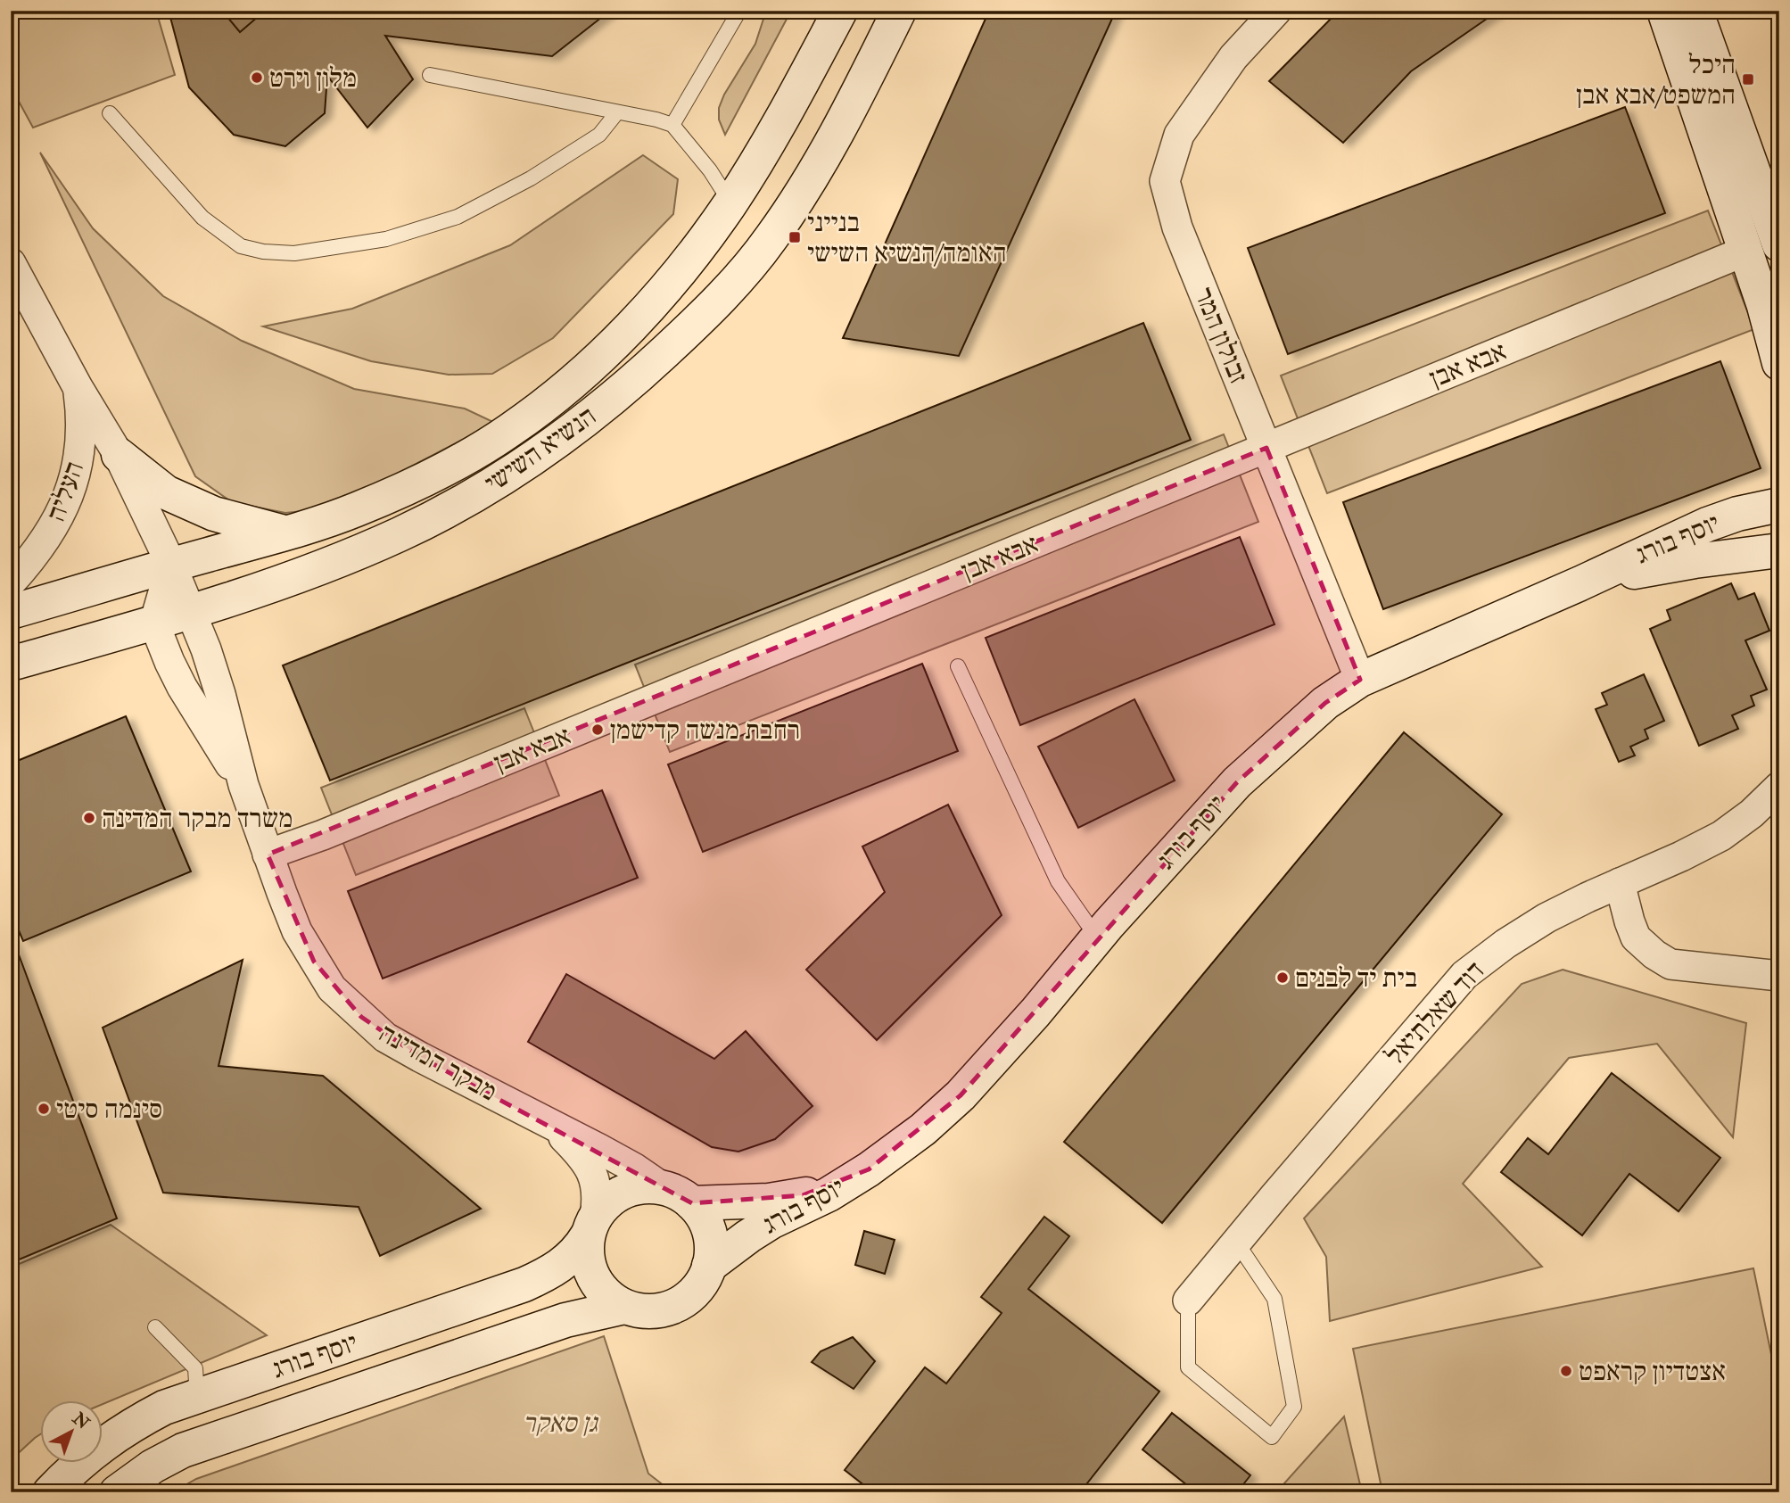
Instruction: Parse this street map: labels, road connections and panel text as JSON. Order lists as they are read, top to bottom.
{
  "streets": {
    "street": [
      "זבולון המר",
      "אבא אבן",
      "הנשיא השישי",
      "העליה",
      "יוסף בורג",
      "דוד שאלתיאל",
      "מבקר המדינה"
    ]
  },
  "crossings": [
    ["זבולון המר", "אבא אבן"],
    ["זבולון המר", "יוסף בורג"],
    ["אבא אבן", "מבקר המדינה"],
    ["הנשיא השישי", "העליה"],
    ["הנשיא השישי", "מבקר המדינה"],
    ["העליה", "מבקר המדינה"],
    ["יוסף בורג", "מבקר המדינה"]
  ],
  "parks": ["גן סאקר"],
  "places": {
    "other": [
      "מלון וירט",
      "רחבת מנשה קדישמן",
      "משרד מבקר המדינה",
      "בית יד לבנים",
      "סינמה סיטי",
      "אצטדיון קראפט"
    ],
    "transit": ["היכל המשפט/אבא אבן", "בנייני האומה/הנשיא השישי"]
  },
  "north": "top right"
}
